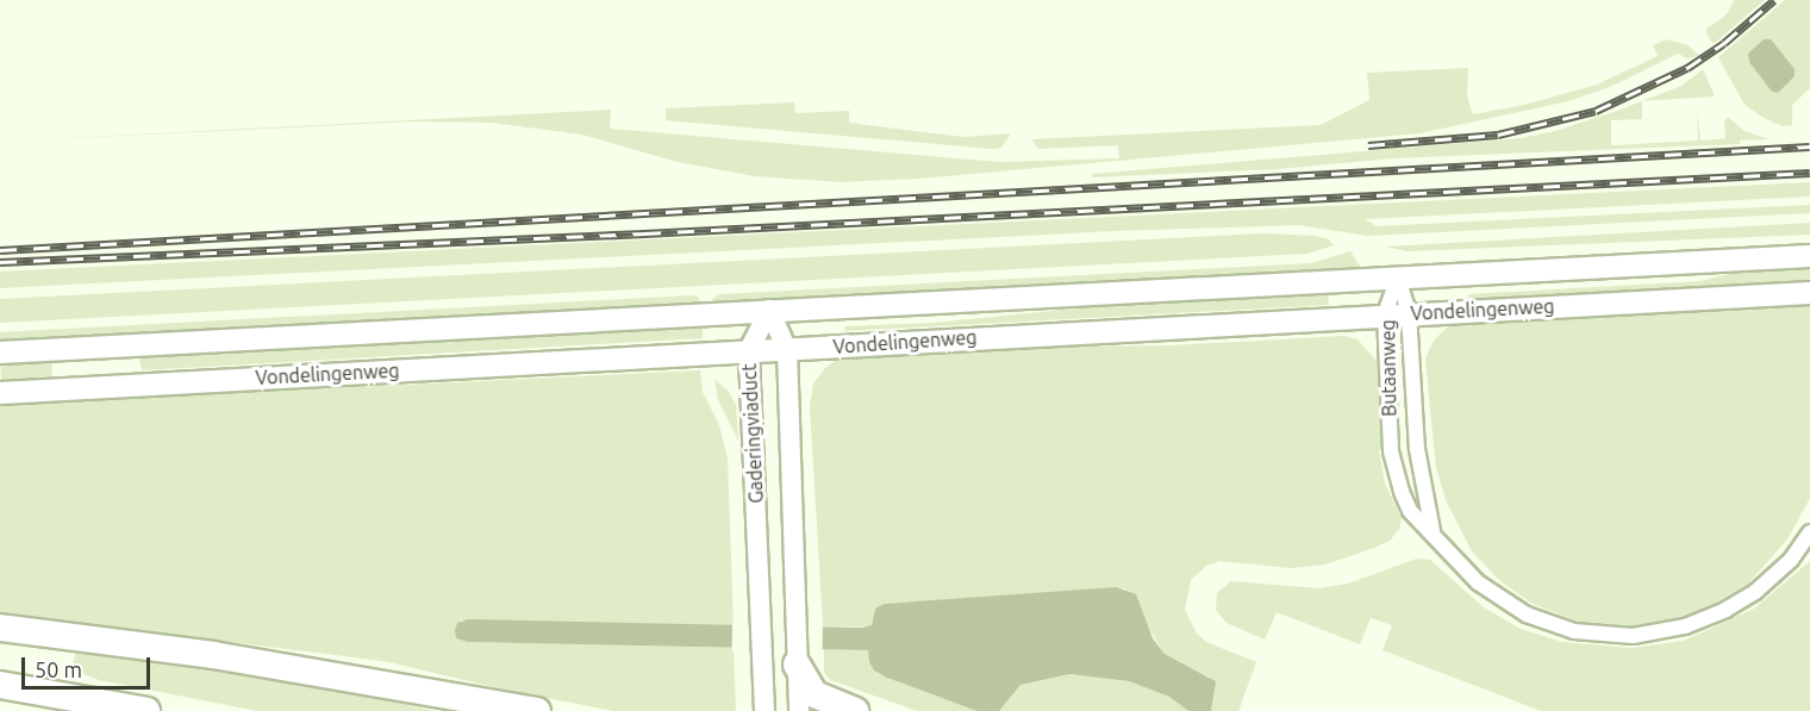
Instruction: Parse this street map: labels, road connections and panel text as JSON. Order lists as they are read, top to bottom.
{
  "streets": {
    "main road": ["Vondelingenweg"],
    "street": ["Butaanweg", "Gaderingviaduct"]
  },
  "crossings": [
    ["Vondelingenweg", "Butaanweg"],
    ["Vondelingenweg", "Gaderingviaduct"]
  ],
  "scale_bar": "50 m"
}
